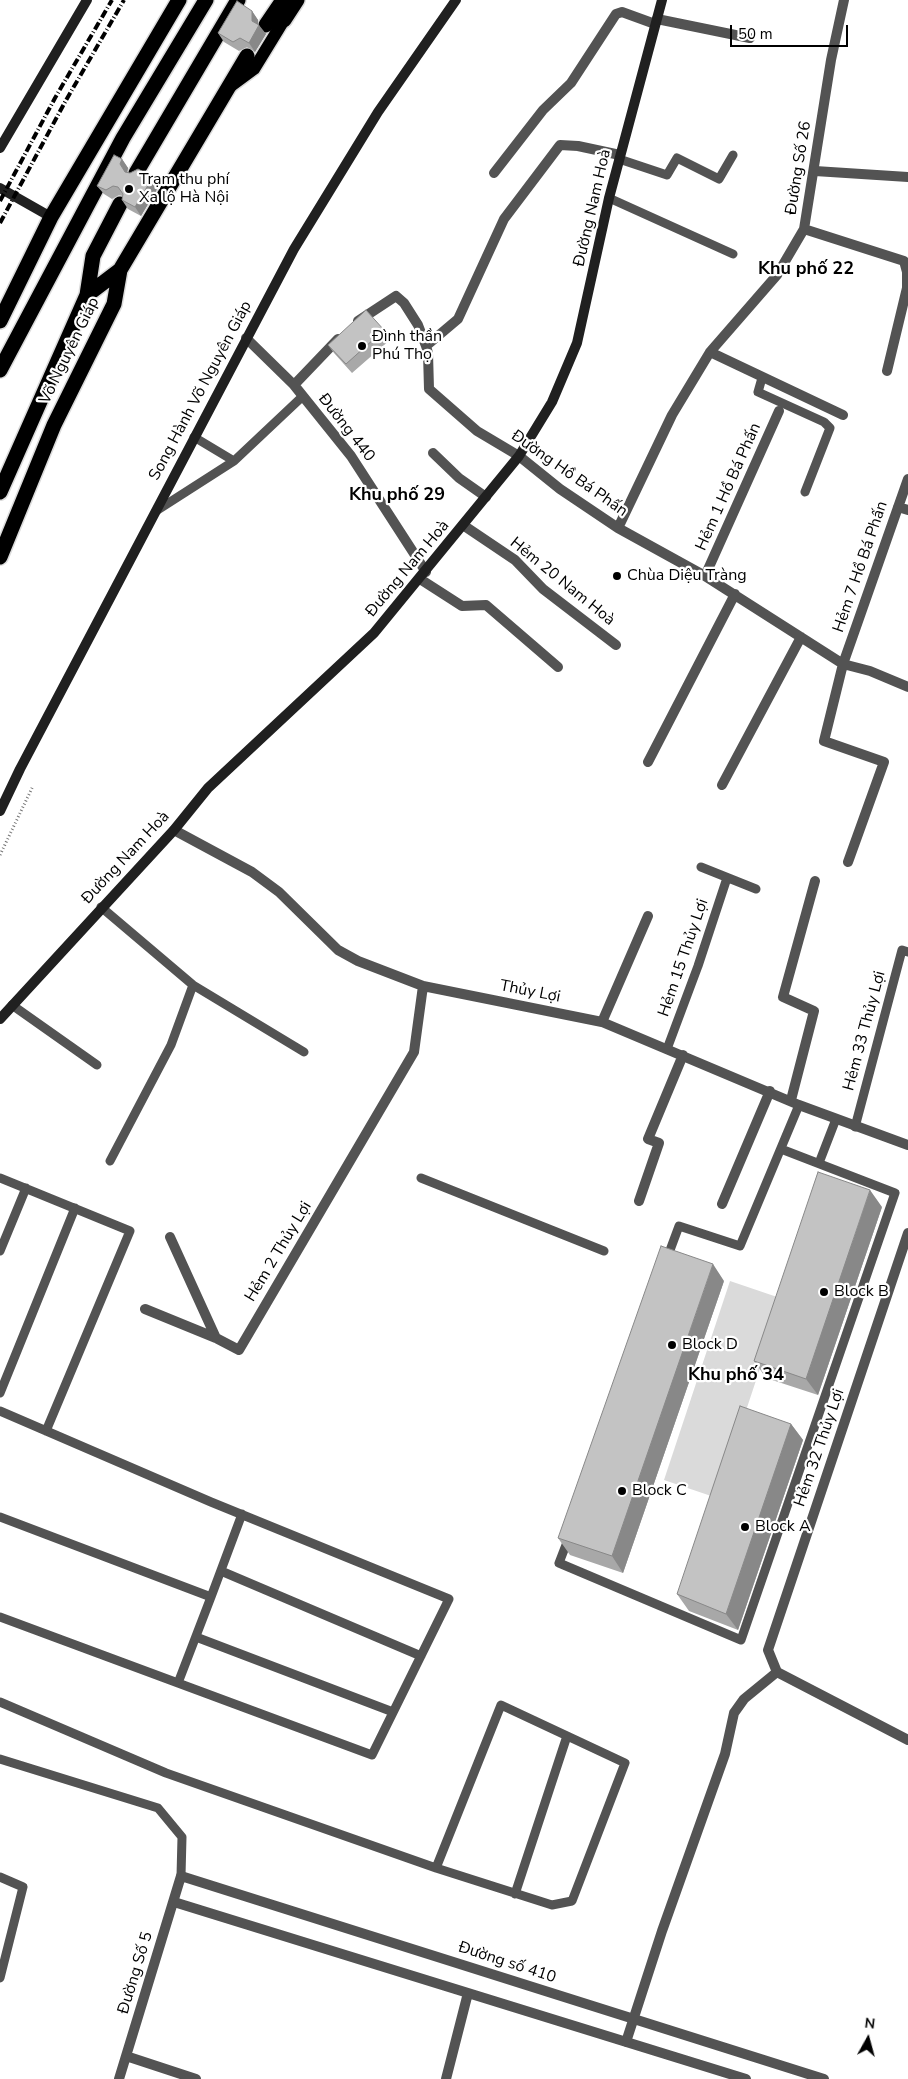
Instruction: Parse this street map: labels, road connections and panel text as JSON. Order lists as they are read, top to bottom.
{
  "streets": {
    "highway": ["Võ Nguyên Giáp"],
    "street": [
      "Đường Số 26",
      "Đường Nam Hoà",
      "Song Hành Võ Nguyên Giáp",
      "Đường 440",
      "Đường Hồ Bá Phấn",
      "Hẻm 1 Hồ Bá Phấn",
      "Hẻm 7 Hồ Bá Phấn",
      "Hẻm 20 Nam Hoà",
      "Thủy Lợi",
      "Hẻm 2 Thủy Lợi",
      "Hẻm 32 Thủy Lợi",
      "Đường số 410",
      "Đường Số 5"
    ],
    "lane": ["Hẻm 15 Thủy Lợi", "Hẻm 33 Thủy Lợi"]
  },
  "crossings": [
    ["Đường Số 26", "Đường Hồ Bá Phấn"],
    ["Đường Nam Hoà", "Đường 440"],
    ["Đường Nam Hoà", "Đường Hồ Bá Phấn"],
    ["Đường Nam Hoà", "Hẻm 20 Nam Hoà"],
    ["Đường Nam Hoà", "Thủy Lợi"],
    ["Song Hành Võ Nguyên Giáp", "Đường 440"],
    ["Đường 440", "Đường Hồ Bá Phấn"],
    ["Đường Hồ Bá Phấn", "Hẻm 1 Hồ Bá Phấn"],
    ["Đường Hồ Bá Phấn", "Hẻm 7 Hồ Bá Phấn"],
    ["Hẻm 15 Thủy Lợi", "Thủy Lợi"],
    ["Thủy Lợi", "Hẻm 33 Thủy Lợi"],
    ["Thủy Lợi", "Hẻm 2 Thủy Lợi"],
    ["Đường số 410", "Đường Số 5"]
  ],
  "districts": ["Khu phố 22", "Khu phố 29", "Khu phố 34"],
  "places": [
    "Trạm thu phí Xa lộ Hà Nội",
    "Đình thần Phú Thọ",
    "Chùa Diệu Tràng",
    "Block B",
    "Block D",
    "Block C",
    "Block A"
  ],
  "scale_bar": "50 m",
  "north": "top"
}
